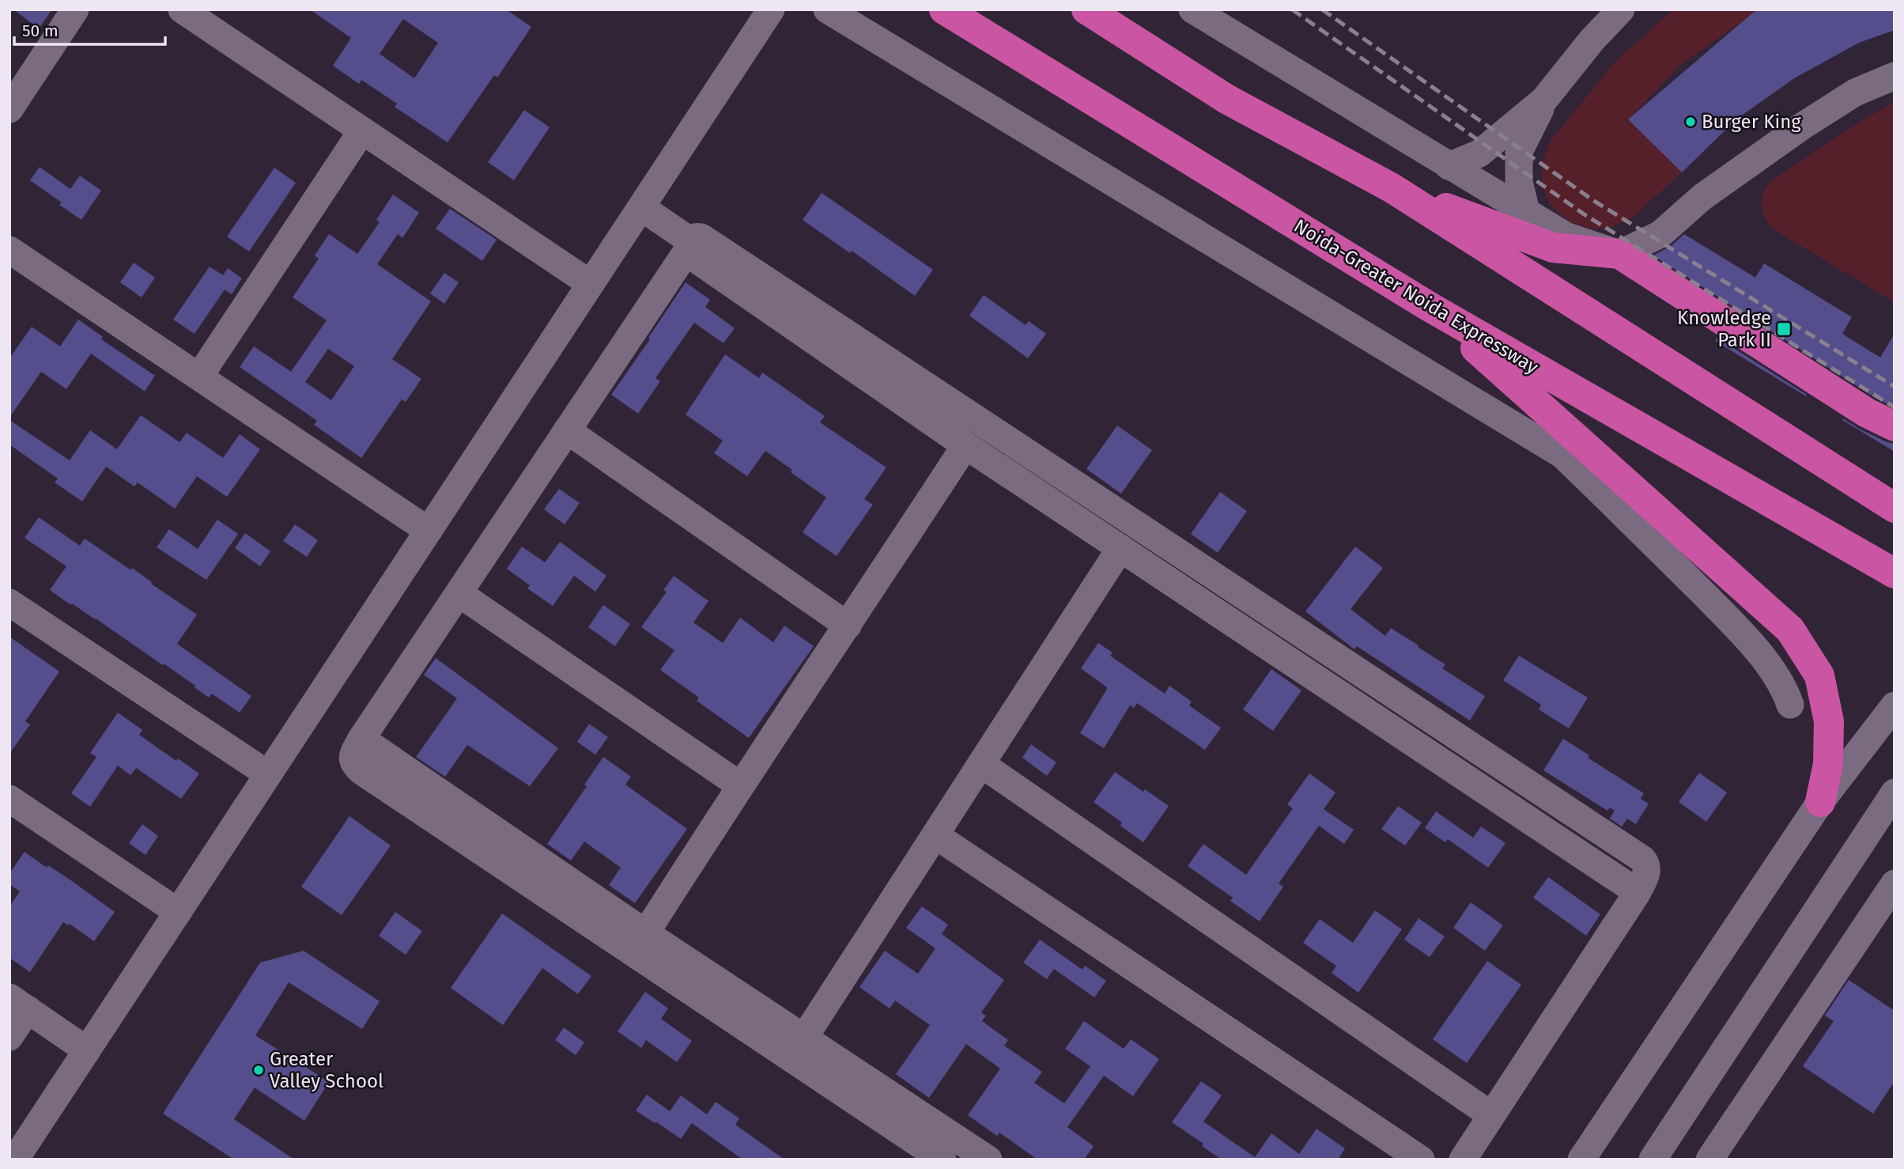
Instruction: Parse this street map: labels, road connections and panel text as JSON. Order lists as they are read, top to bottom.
{
  "streets": {
    "highway": ["Noida-Greater Noida Expressway"]
  },
  "places": {
    "other": ["Burger King", "Greater Valley School"],
    "transit": ["Knowledge Park II"]
  },
  "scale_bar": "50 m"
}
